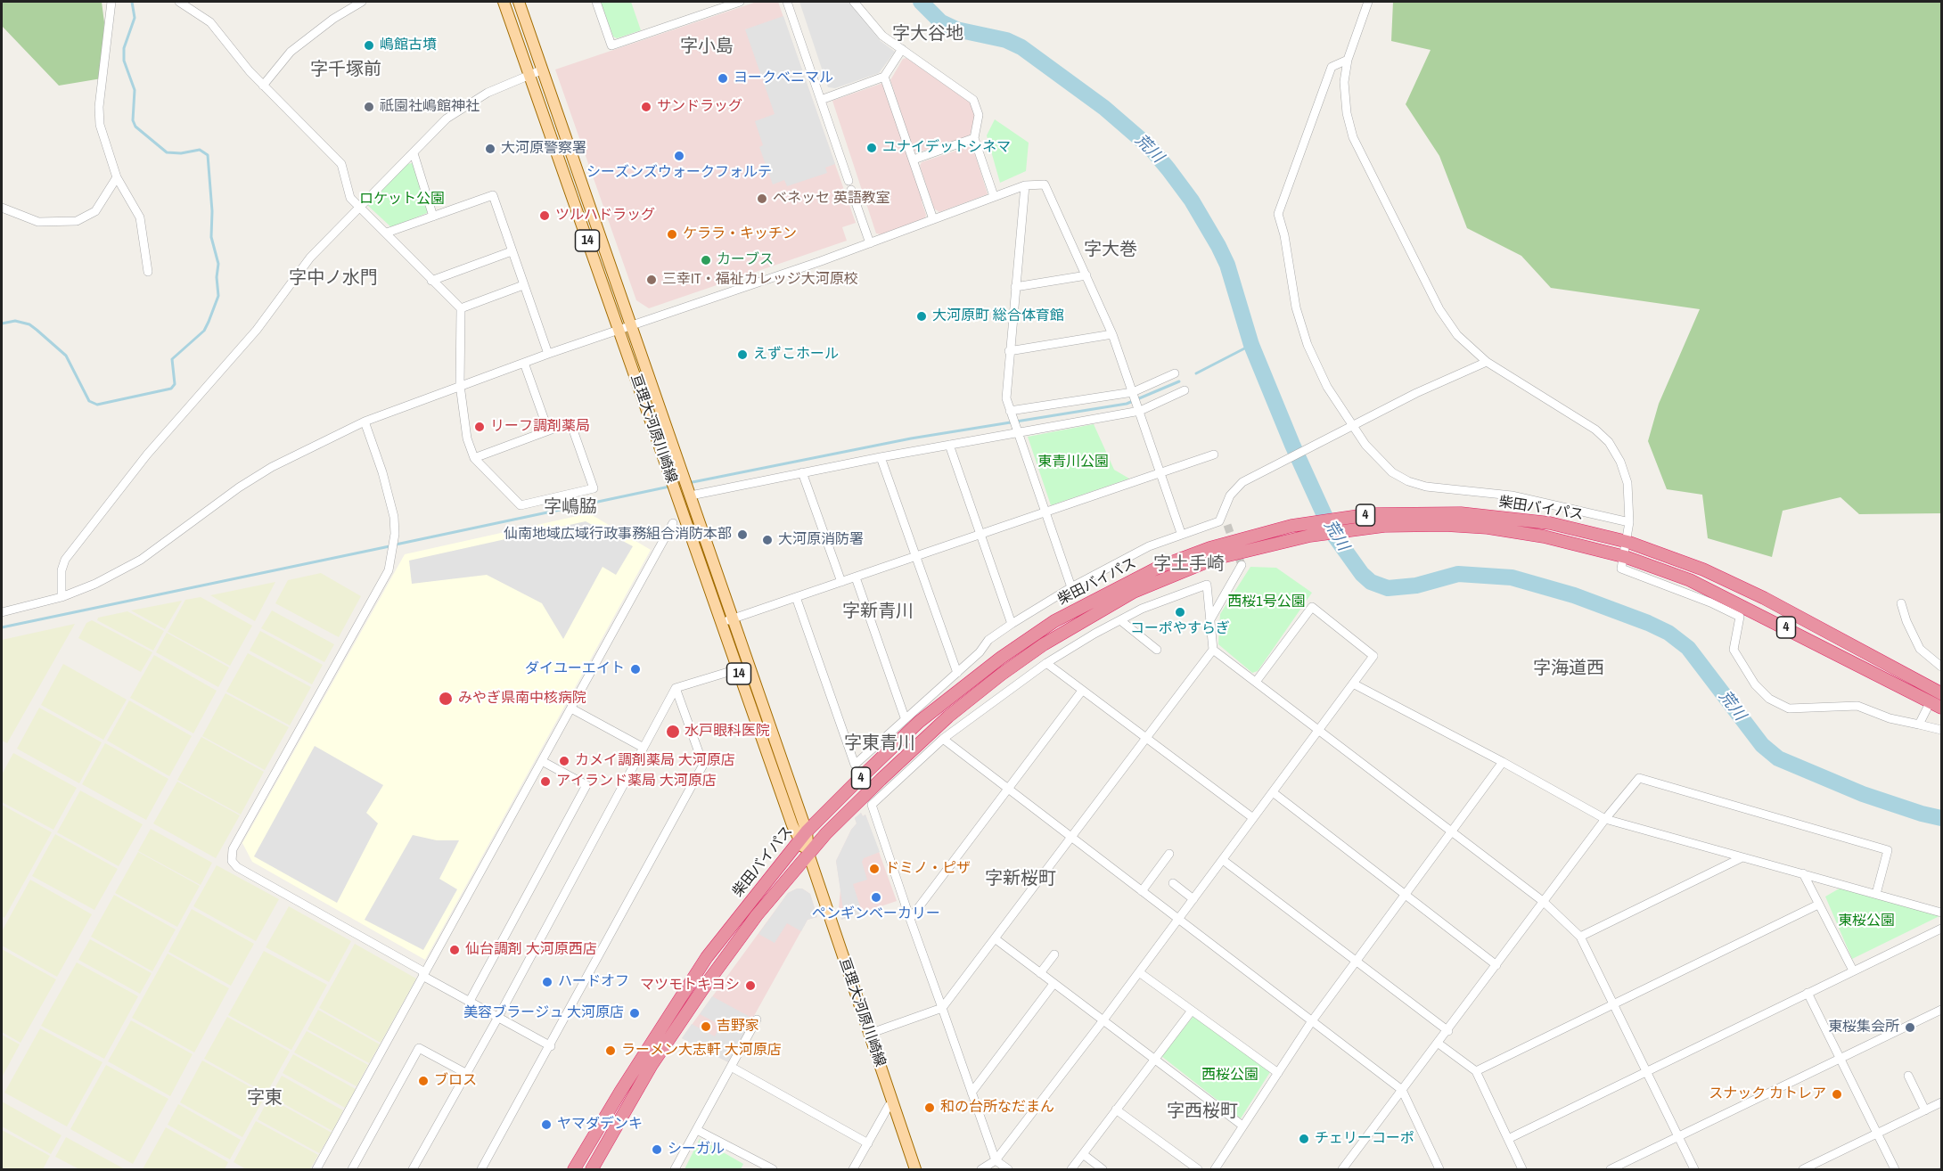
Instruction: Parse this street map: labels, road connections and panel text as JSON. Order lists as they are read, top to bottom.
{
  "streets": {
    "highway": ["柴田バイパス", "4"],
    "main road": ["14", "亘理大河原川崎線"]
  },
  "crossings": [
    ["亘理大河原川崎線", "柴田バイパス"]
  ],
  "districts": [
    "字大谷地",
    "字小島",
    "字千塚前",
    "字大巻",
    "字中ノ水門",
    "字嶋脇",
    "字土手崎",
    "字新青川",
    "字海道西",
    "字東青川",
    "字新桜町",
    "字東",
    "字西桜町"
  ],
  "water": ["荒川"],
  "parks": [
    "ロケット公園",
    "東青川公園",
    "西桜1号公園",
    "東桜公園",
    "西桜公園"
  ],
  "places": [
    "嶋館古墳",
    "ヨークベニマル",
    "祇園社嶋館神社",
    "サンドラッグ",
    "ユナイデットシネマ",
    "大河原警察署",
    "シーズンズウォークフォルテ",
    "ベネッセ 英語教室",
    "ツルハドラッグ",
    "ケララ・キッチン",
    "カーブス",
    "三幸IT・福祉カレッジ大河原校",
    "大河原町 総合体育館",
    "えずこホール",
    "リーフ調剤薬局",
    "仙南地域広域行政事務組合消防本部",
    "大河原消防署",
    "コーポやすらぎ",
    "ダイユーエイト",
    "みやぎ県南中核病院",
    "水戸眼科医院",
    "カメイ調剤薬局 大河原店",
    "アイランド薬局 大河原店",
    "ドミノ・ピザ",
    "ペンギンベーカリー",
    "仙台調剤 大河原西店",
    "ハードオフ",
    "マツモトキヨシ",
    "美容ブラージュ 大河原店",
    "吉野家",
    "東桜集会所",
    "ラーメン大志軒 大河原店",
    "ブロス",
    "スナック カトレア",
    "和の台所なだまん",
    "ヤマダデンキ",
    "チェリーコーポ",
    "シーガル"
  ]
}
